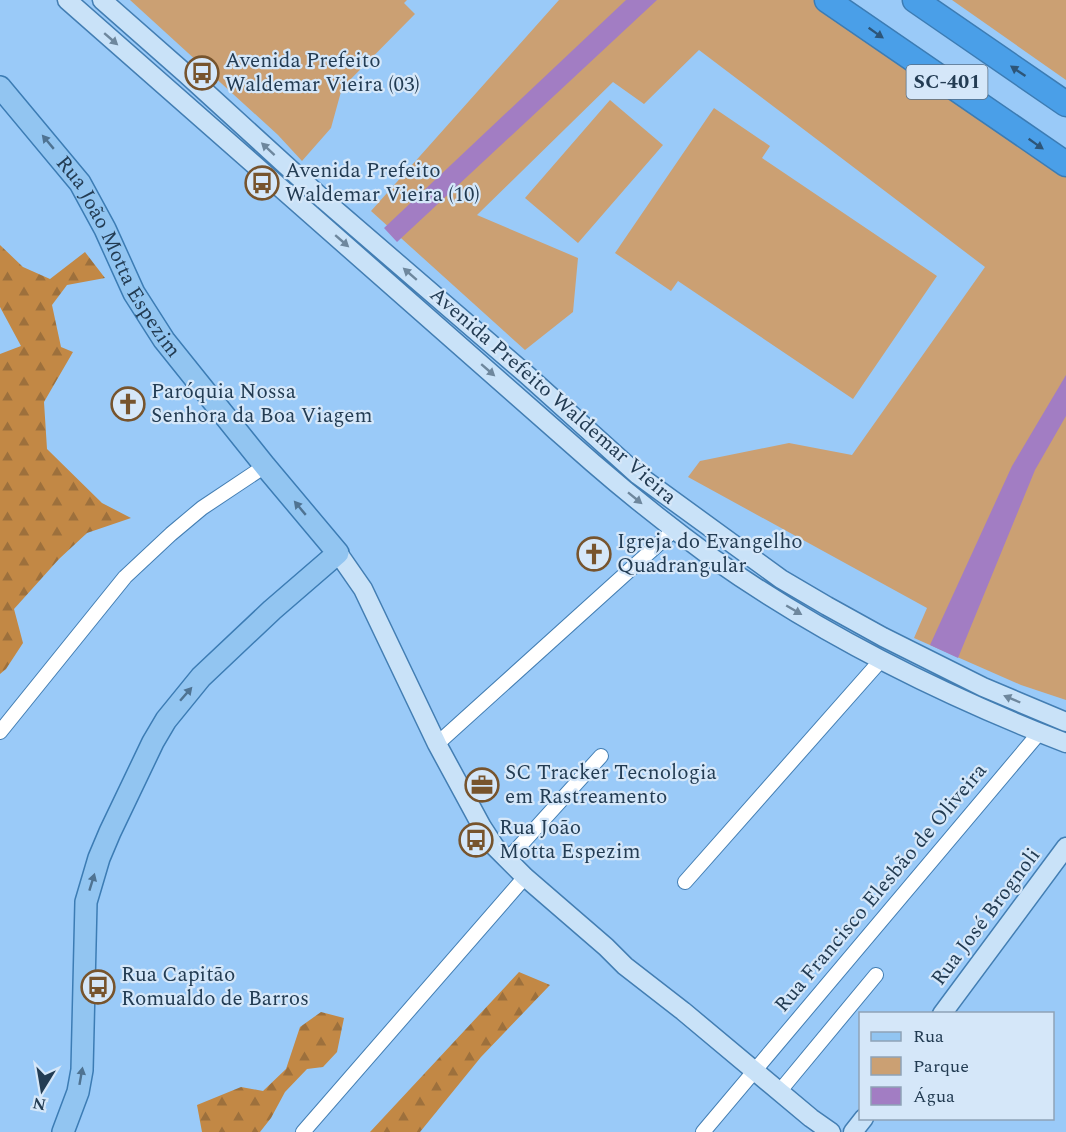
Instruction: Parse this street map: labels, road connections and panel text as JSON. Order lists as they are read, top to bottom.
{
  "streets": {
    "highway": ["SC-401"],
    "main road": ["Rua João Motta Espezim", "Avenida Prefeito Waldemar Vieira", "Rua José Brognoli"],
    "street": ["Rua Francisco Elesbão de Oliveira"]
  },
  "crossings": [
    ["Rua João Motta Espezim", "Rua Francisco Elesbão de Oliveira"],
    ["Avenida Prefeito Waldemar Vieira", "Rua Francisco Elesbão de Oliveira"]
  ],
  "one_way": ["Rua João Motta Espezim"],
  "places": {
    "bus stop": [
      "Avenida Prefeito Waldemar Vieira (03)",
      "Avenida Prefeito Waldemar Vieira (10)",
      "Rua João Motta Espezim",
      "Rua Capitão Romualdo de Barros"
    ],
    "church": ["Paróquia Nossa Senhora da Boa Viagem", "Igreja do Evangelho Quadrangular"],
    "office": ["SC Tracker Tecnologia em Rastreamento"]
  },
  "legend": ["Rua", "Parque", "Água"],
  "north": "bottom"
}
